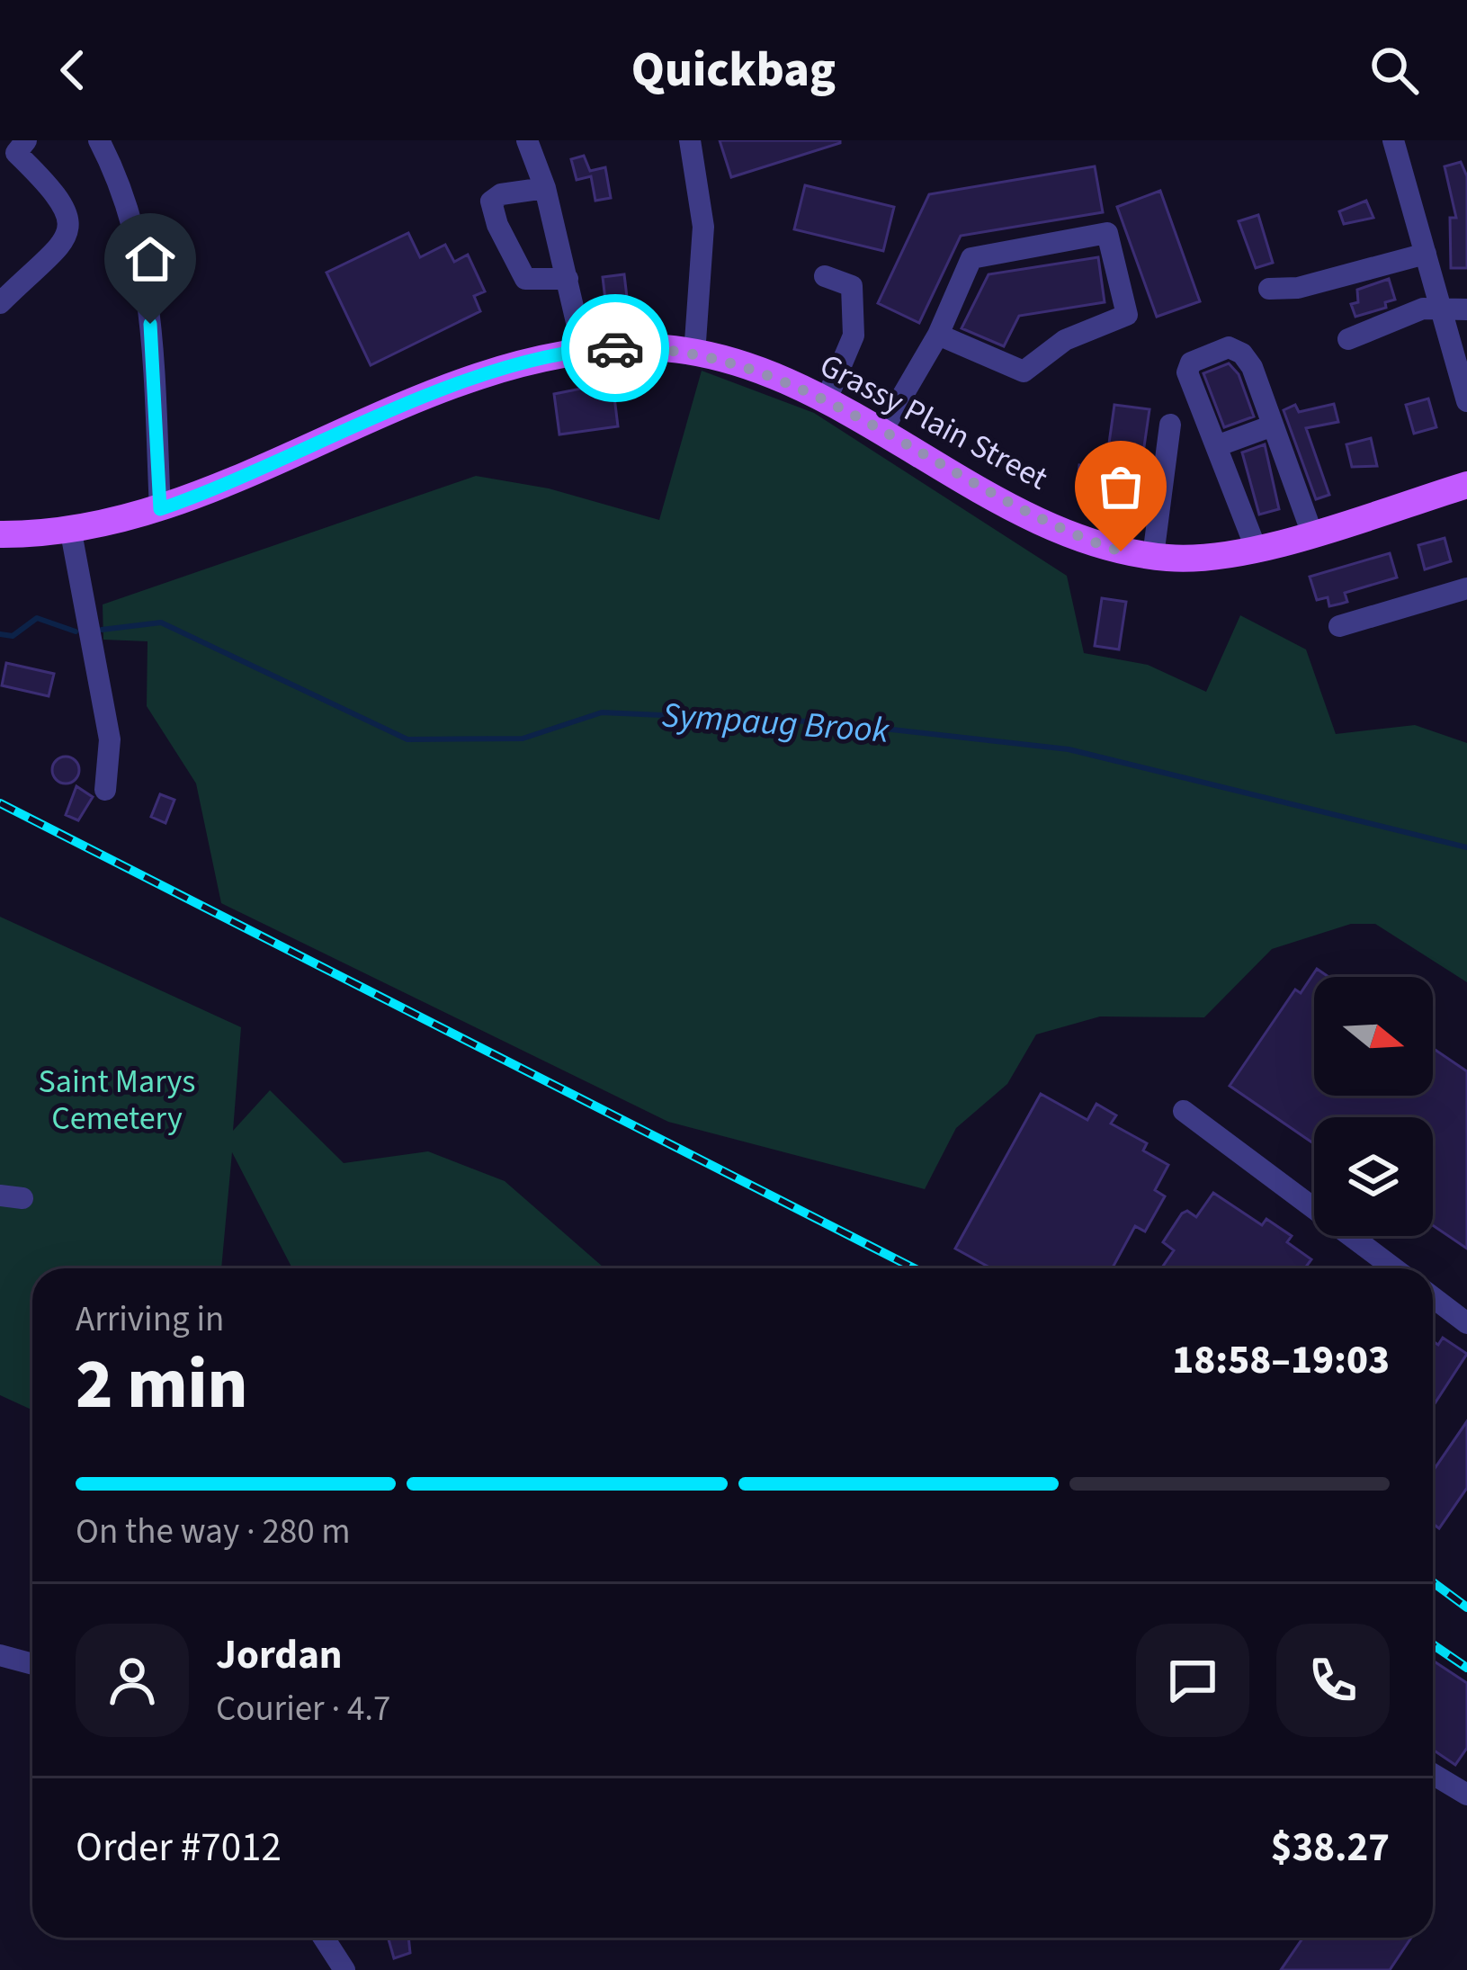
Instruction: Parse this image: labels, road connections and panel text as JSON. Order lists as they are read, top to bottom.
{
  "streets": {
    "main road": ["Grassy Plain Street"]
  },
  "water": ["Sympaug Brook"],
  "parks": ["Saint Marys Cemetery"],
  "north": "right",
  "page": {
    "header": "Quickbag",
    "heading": ["2 min", "Arriving in", "18:58–19:03"],
    "panel": [
      "Jordan",
      "Courier · 4.7",
      "Order #7012",
      "$38.27"
    ],
    "bar": "On the way · 280 m"
  }
}
